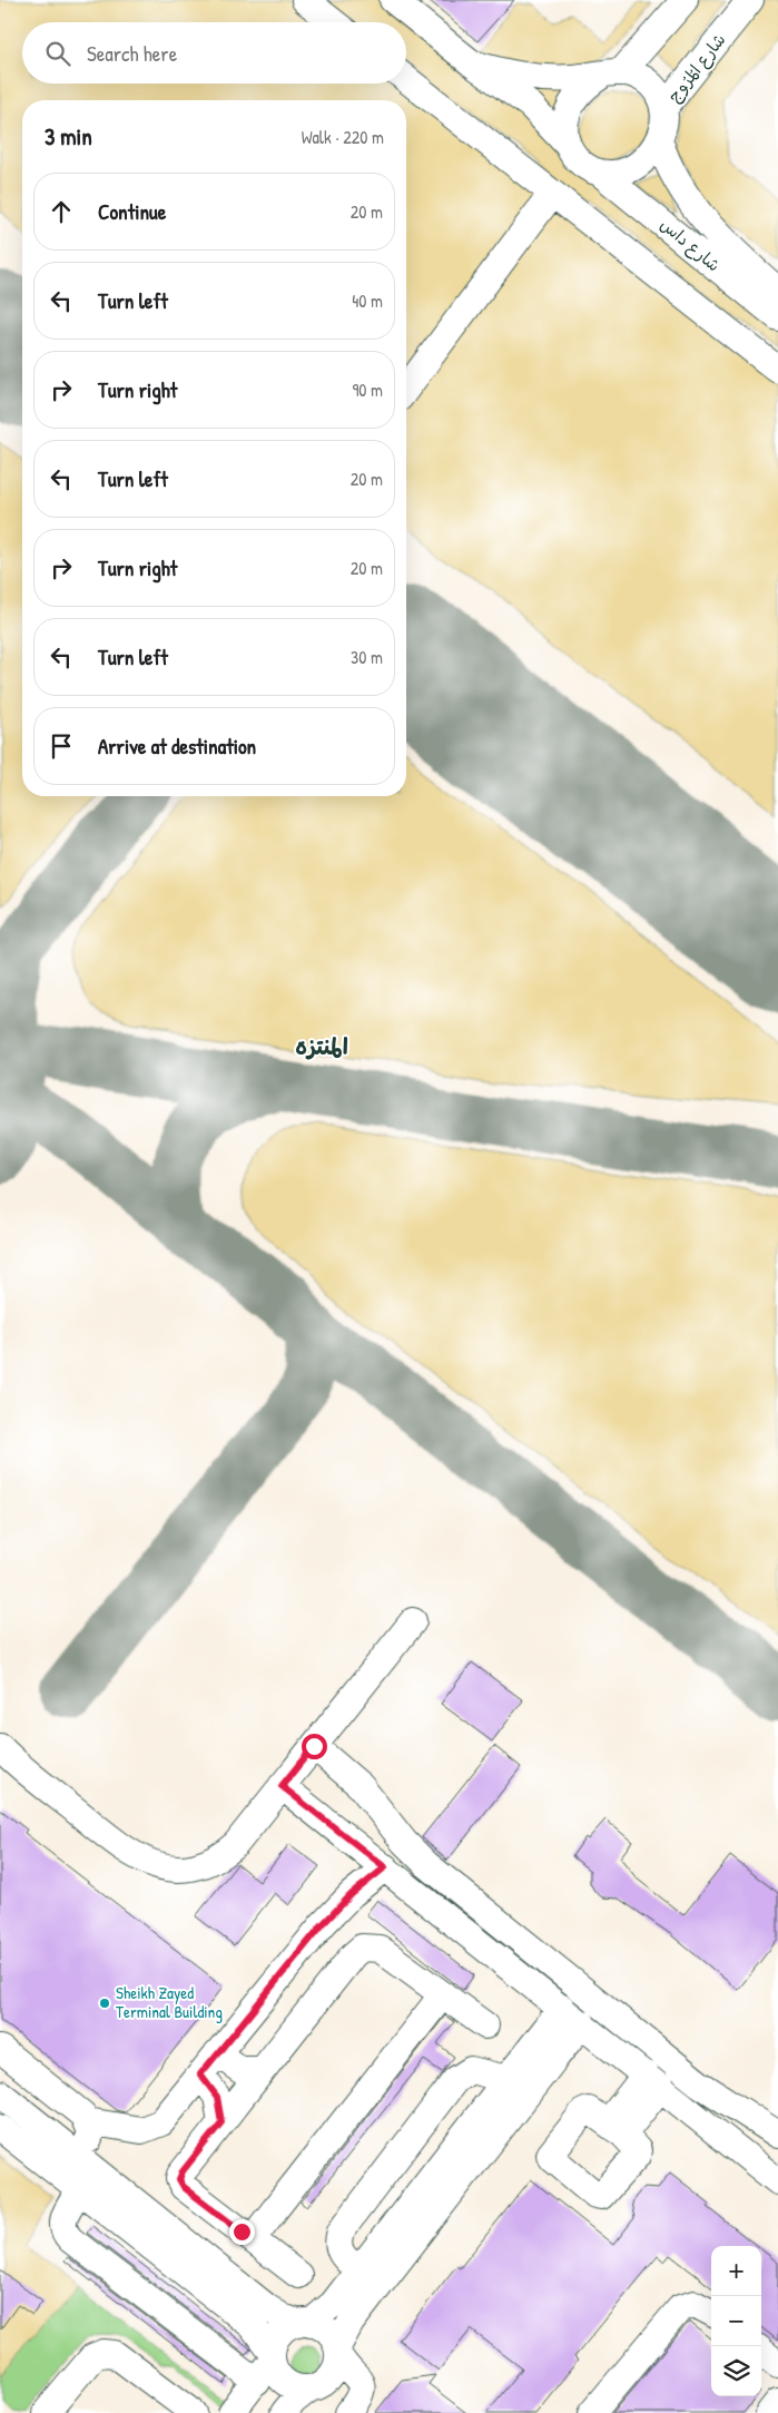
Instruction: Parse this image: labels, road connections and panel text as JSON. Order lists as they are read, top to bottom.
{
  "streets": {
    "street": ["شارع المُرُوج", "شارع داس"]
  },
  "crossings": [
    ["شارع المُرُوج", "شارع داس"]
  ],
  "districts": ["المنتزه"],
  "places": ["Sheikh Zayed Terminal Building"],
  "page": {
    "search": "Search here",
    "heading": ["3 min", "Walk · 220 m"],
    "list": [
      ["Continue", "20 m"],
      ["Turn left", "40 m"],
      ["Turn right", "90 m"],
      ["Turn left", "20 m"],
      ["Turn right", "20 m"],
      ["Turn left", "30 m"],
      "Arrive at destination"
    ],
    "map_buttons": ["+", "−"]
  }
}
